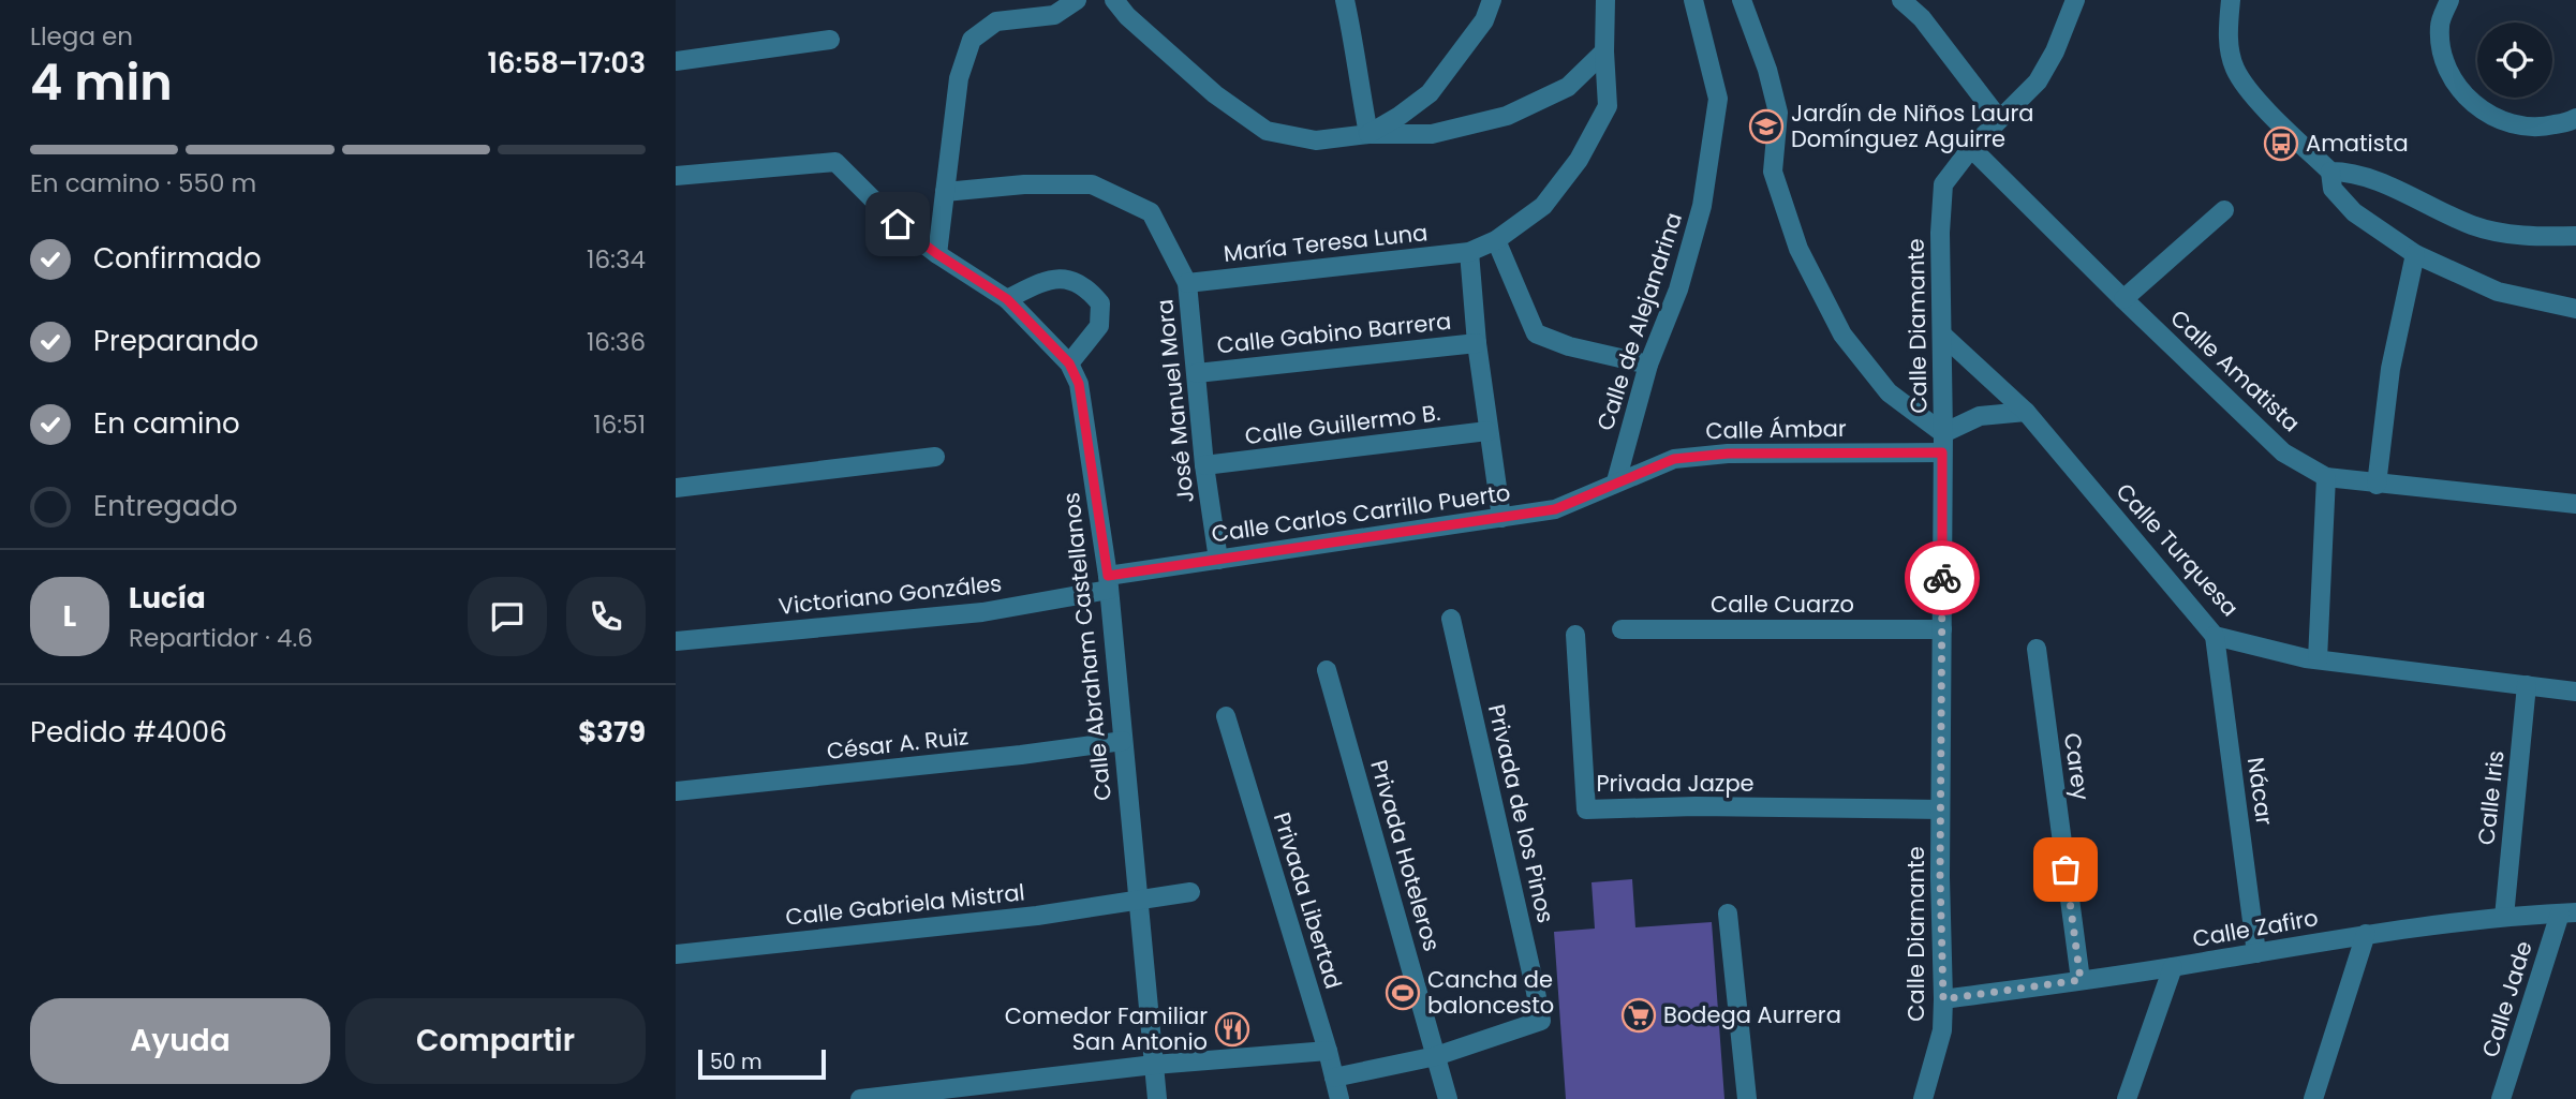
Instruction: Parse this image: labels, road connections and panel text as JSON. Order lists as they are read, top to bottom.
{
  "streets": {
    "street": [
      "María Teresa Luna",
      "Calle de Alejandrina",
      "Calle Diamante",
      "Calle Gabino Barrera",
      "Calle Amatista",
      "José Manuel Mora",
      "Calle Guillermo B.",
      "Calle Ámbar",
      "Calle Carlos Carrillo Puerto",
      "Calle Turquesa",
      "Victoriano Gonzáles",
      "Calle Cuarzo",
      "Calle Abraham Castellanos",
      "César A. Ruiz",
      "Carey",
      "Privada Jazpe",
      "Nácar",
      "Calle Iris",
      "Privada de los Pinos",
      "Privada Hoteleros",
      "Privada Libertad",
      "Calle Gabriela Mistral",
      "Calle Zafiro",
      "Calle Jade"
    ]
  },
  "crossings": [
    ["María Teresa Luna", "José Manuel Mora"],
    ["Calle de Alejandrina", "Calle Ámbar"],
    ["Calle de Alejandrina", "Calle Carlos Carrillo Puerto"],
    ["Calle Diamante", "Calle Amatista"],
    ["Calle Diamante", "Calle Ámbar"],
    ["Calle Diamante", "Calle Turquesa"],
    ["Calle Diamante", "Calle Cuarzo"],
    ["Calle Diamante", "Privada Jazpe"],
    ["Calle Diamante", "Calle Zafiro"],
    ["Calle Gabino Barrera", "José Manuel Mora"],
    ["José Manuel Mora", "Calle Guillermo B."],
    ["José Manuel Mora", "Calle Carlos Carrillo Puerto"],
    ["Calle Ámbar", "Calle Carlos Carrillo Puerto"],
    ["Calle Carlos Carrillo Puerto", "Victoriano Gonzáles"],
    ["Calle Carlos Carrillo Puerto", "Calle Abraham Castellanos"],
    ["Calle Turquesa", "Nácar"],
    ["Calle Turquesa", "Calle Iris"],
    ["Victoriano Gonzáles", "Calle Abraham Castellanos"],
    ["Calle Abraham Castellanos", "César A. Ruiz"],
    ["Calle Abraham Castellanos", "Calle Gabriela Mistral"],
    ["Carey", "Calle Zafiro"],
    ["Nácar", "Calle Zafiro"],
    ["Calle Iris", "Calle Zafiro"],
    ["Privada de los Pinos", "Privada Hoteleros"],
    ["Calle Zafiro", "Calle Jade"]
  ],
  "places": {
    "school or university": ["Jardín de Niños Laura Domínguez Aguirre"],
    "bus stop": ["Amatista"],
    "sports": ["Cancha de baloncesto"],
    "supermarket": ["Bodega Aurrera"],
    "restaurant": ["Comedor Familiar San Antonio"]
  },
  "scale_bar": "50 m",
  "page": {
    "heading": ["4 min", "Llega en", "16:58–17:03"],
    "panel": [
      "Lucía",
      "Repartidor · 4.6",
      "Pedido #4006",
      "$379"
    ],
    "bar": "En camino · 550 m",
    "list": [
      ["Confirmado", "16:34"],
      ["Preparando", "16:36"],
      ["En camino", "16:51"],
      "Entregado"
    ],
    "round": "L",
    "buttons": ["Ayuda", "Compartir"],
    "scale": "50 m"
  }
}
